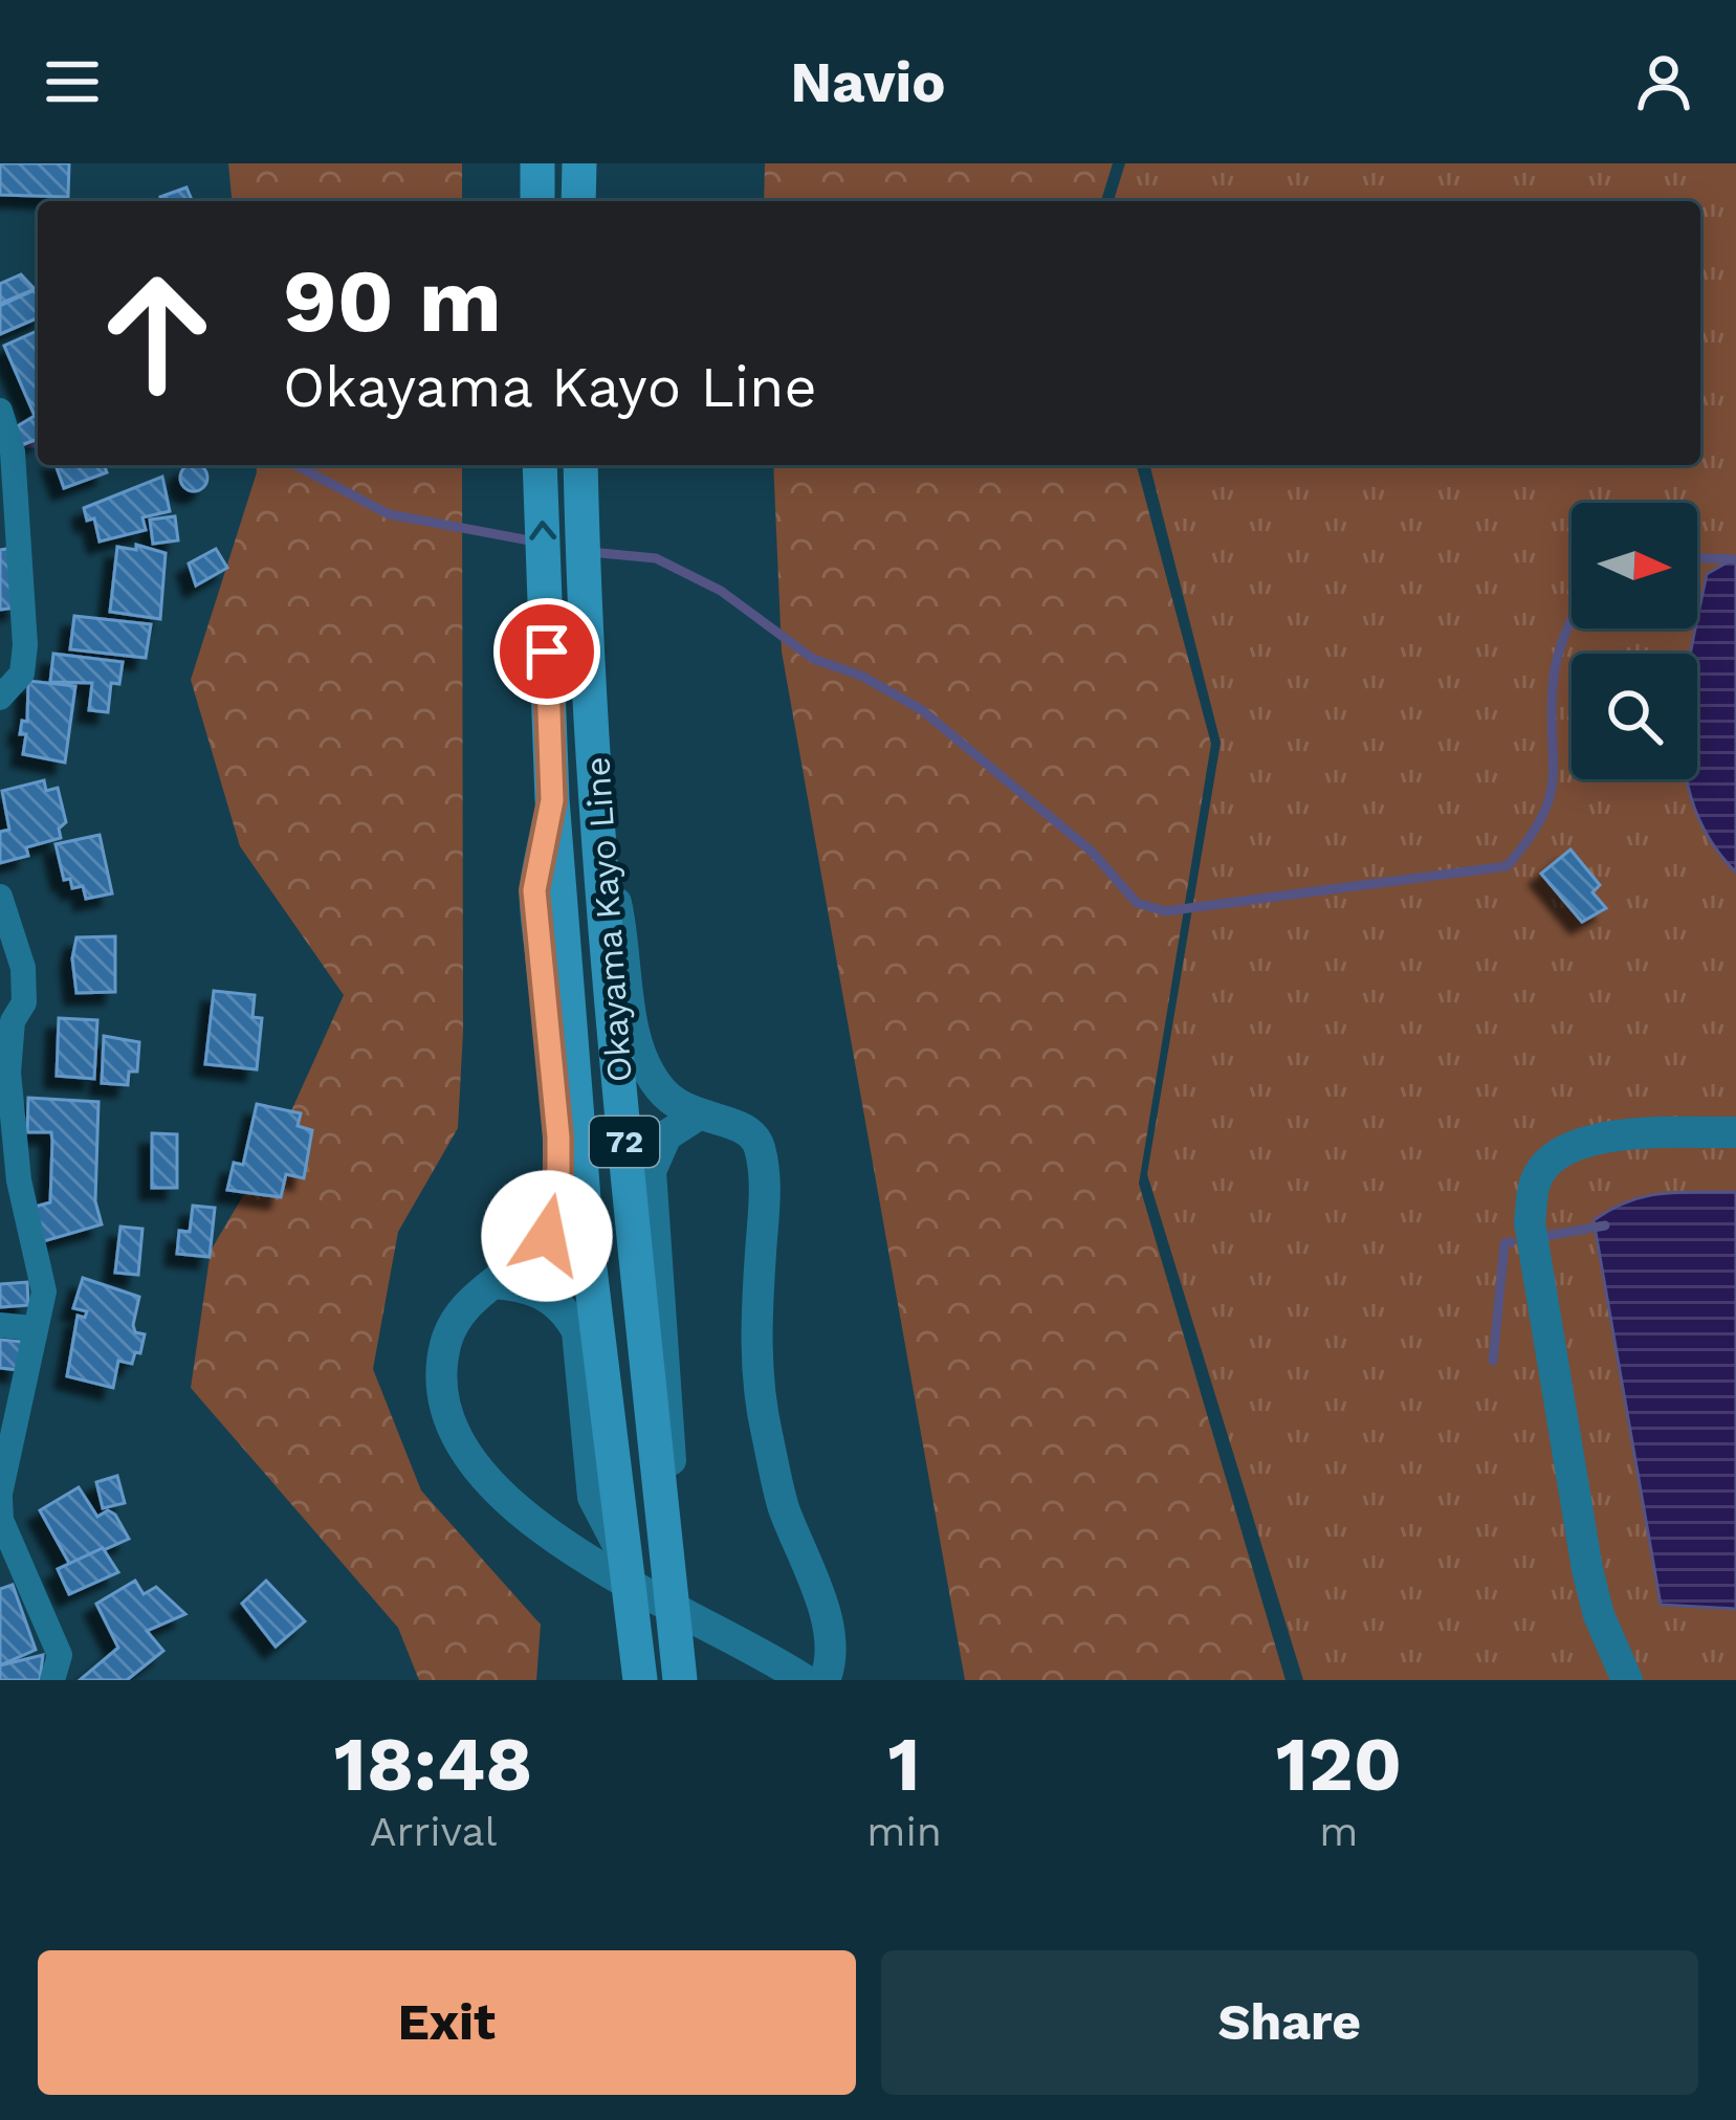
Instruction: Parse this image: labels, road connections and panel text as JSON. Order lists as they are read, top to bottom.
{
  "streets": {
    "main road": ["Okayama Kayo Line", "72"]
  },
  "north": "right",
  "page": {
    "header": "Navio",
    "turn": ["90 m", "Okayama Kayo Line"],
    "eta": [
      "18:48",
      "Arrival",
      "1",
      "min",
      "120",
      "m"
    ],
    "buttons": ["Exit", "Share"]
  }
}
